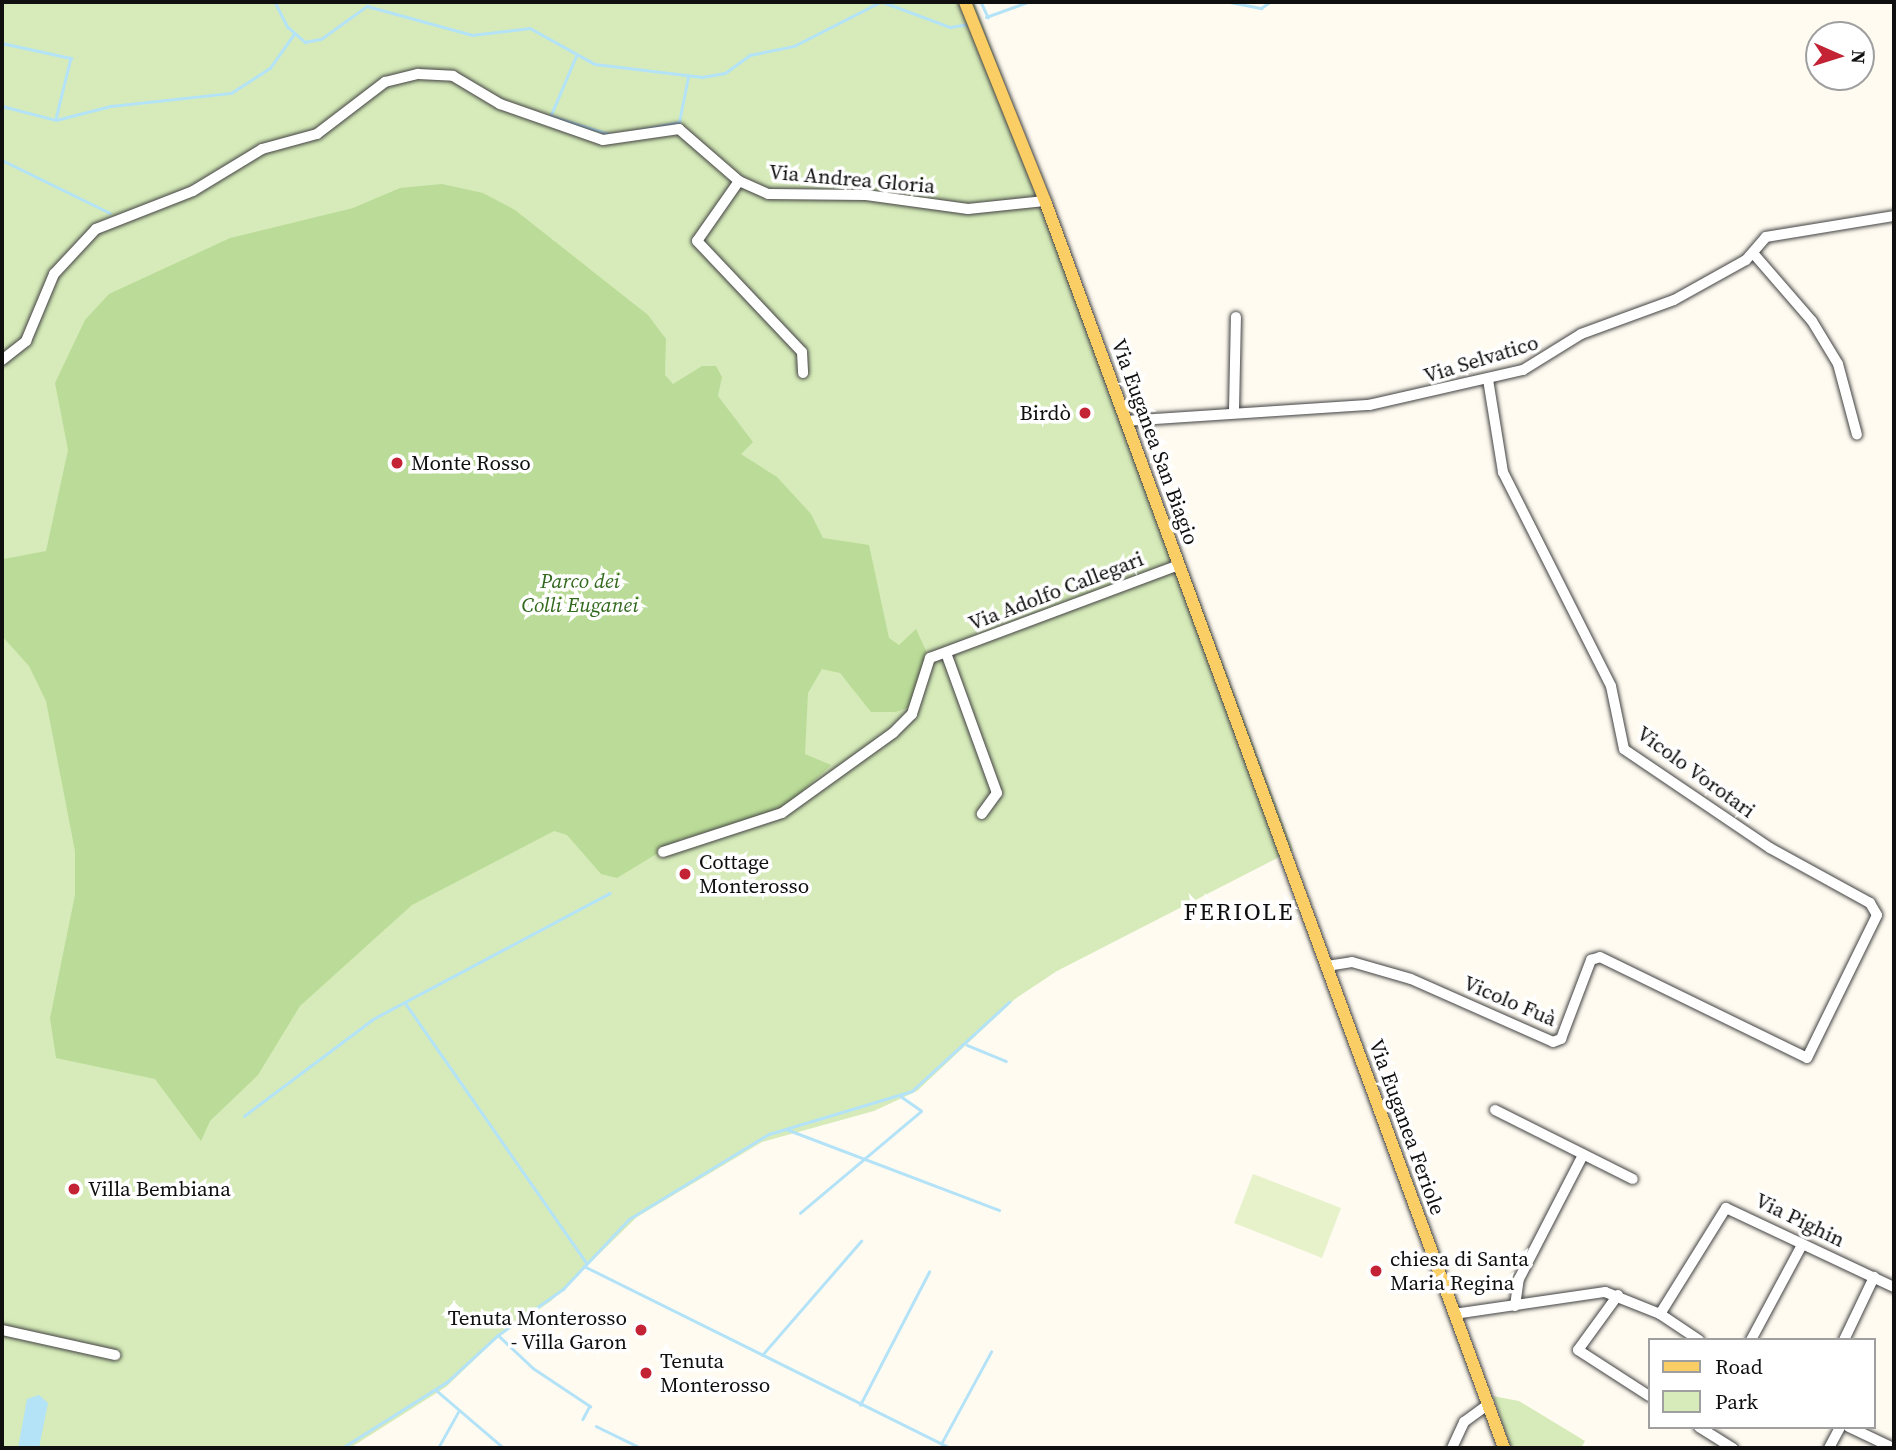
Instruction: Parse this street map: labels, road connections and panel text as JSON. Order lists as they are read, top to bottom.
{
  "streets": {
    "main road": ["Via Euganea San Biagio", "Via Euganea Feriole"],
    "street": [
      "Via Andrea Gloria",
      "Via Selvatico",
      "Via Adolfo Callegari",
      "Vicolo Vorotari",
      "Vicolo Fuà",
      "Via Pighin"
    ]
  },
  "crossings": [
    ["Via Andrea Gloria", "Via Euganea San Biagio"],
    ["Via Selvatico", "Via Euganea San Biagio"],
    ["Via Selvatico", "Vicolo Vorotari"],
    ["Via Euganea San Biagio", "Via Adolfo Callegari"],
    ["Via Euganea San Biagio", "Via Euganea Feriole"],
    ["Vicolo Vorotari", "Vicolo Fuà"],
    ["Vicolo Fuà", "Via Euganea Feriole"]
  ],
  "districts": ["FERIOLE"],
  "parks": ["Parco dei Colli Euganei"],
  "places": [
    "Birdò",
    "Monte Rosso",
    "Cottage Monterosso",
    "Villa Bembiana",
    "chiesa di Santa Maria Regina",
    "Tenuta Monterosso - Villa Garon",
    "Tenuta Monterosso"
  ],
  "legend": ["Road", "Park"],
  "north": "right"
}
